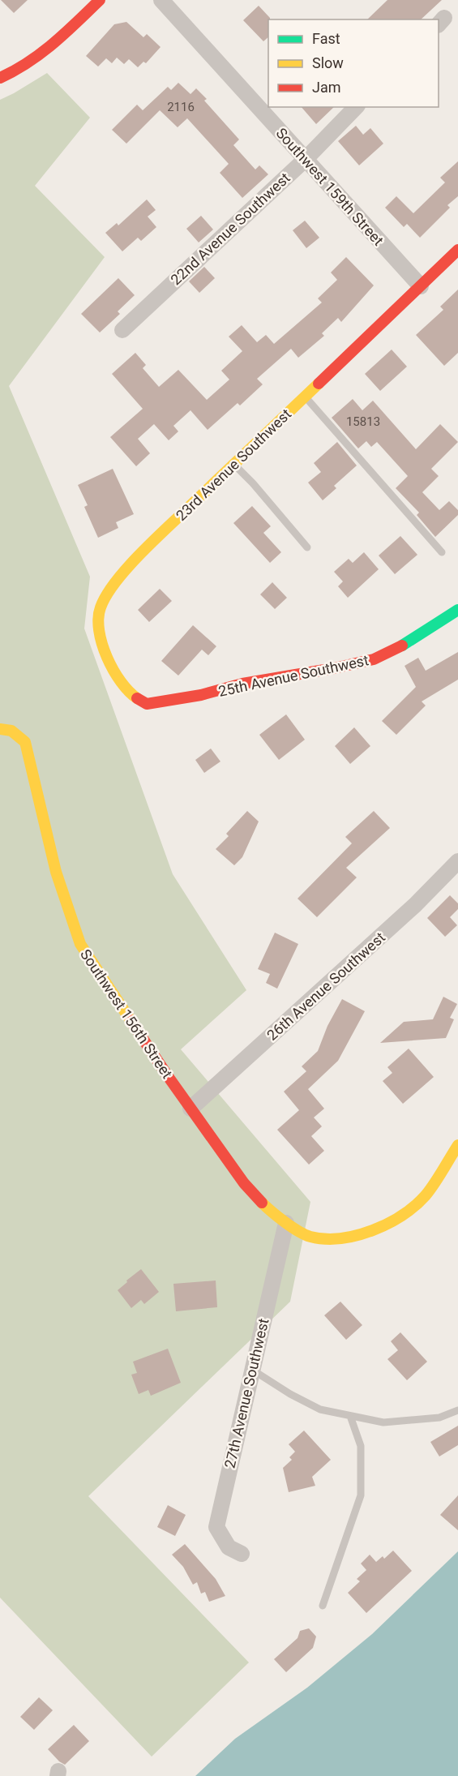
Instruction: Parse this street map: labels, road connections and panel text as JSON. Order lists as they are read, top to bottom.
{
  "streets": {
    "street": [
      "Southwest 159th Street",
      "22nd Avenue Southwest",
      "23rd Avenue Southwest",
      "25th Avenue Southwest",
      "26th Avenue Southwest",
      "Southwest 156th Street",
      "27th Avenue Southwest"
    ]
  },
  "crossings": [
    ["Southwest 159th Street", "22nd Avenue Southwest"],
    ["Southwest 159th Street", "23rd Avenue Southwest"],
    ["23rd Avenue Southwest", "25th Avenue Southwest"],
    ["26th Avenue Southwest", "Southwest 156th Street"],
    ["Southwest 156th Street", "27th Avenue Southwest"]
  ],
  "house_numbers": ["2116", "15813"],
  "legend": ["Fast", "Slow", "Jam"]
}
